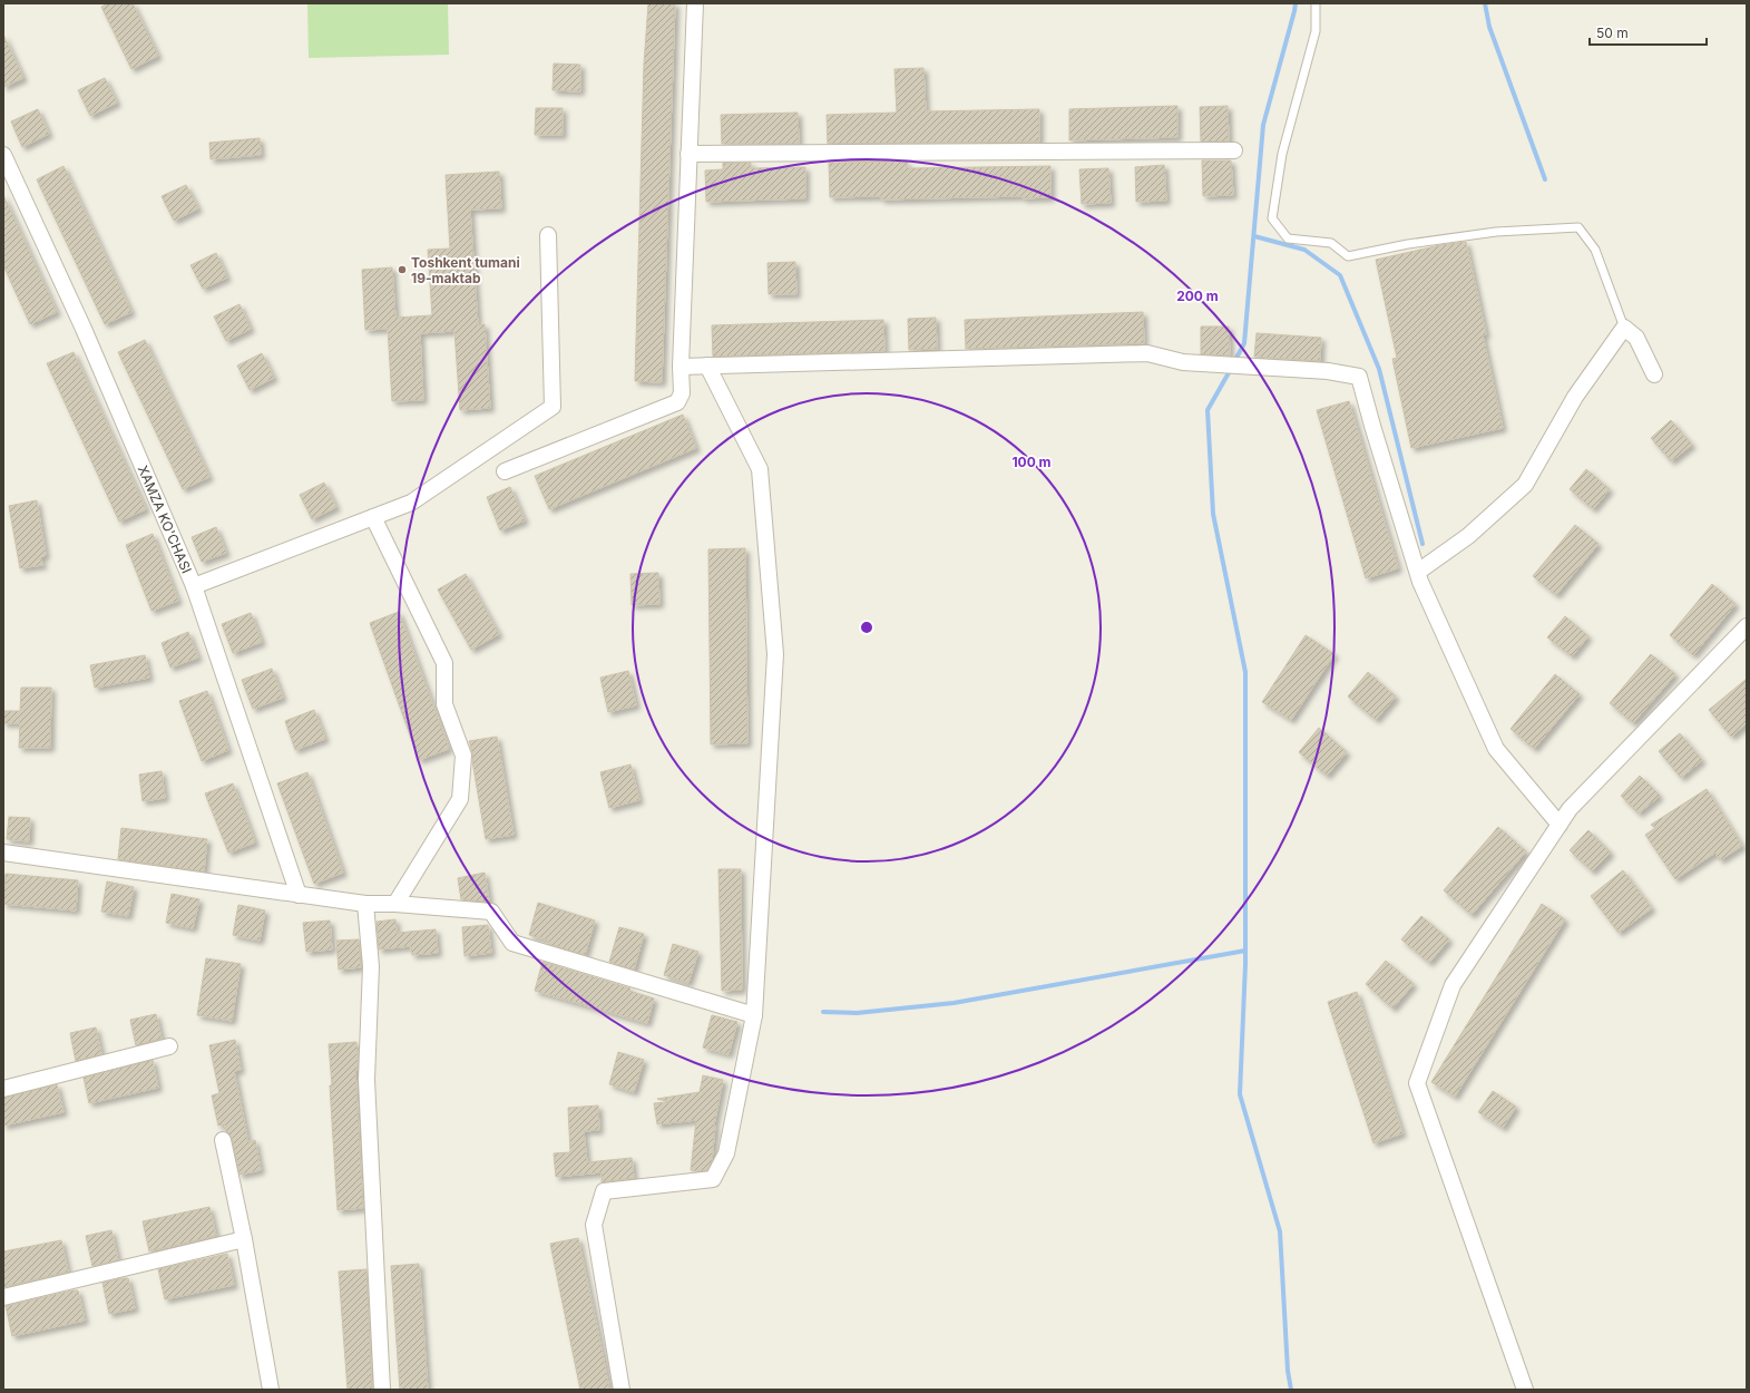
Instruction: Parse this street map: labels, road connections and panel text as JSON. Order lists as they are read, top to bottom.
{
  "streets": {
    "street": ["XAMZA KO'CHASI"]
  },
  "places": ["Toshkent tumani 19-maktab"],
  "scale_bar": "50 m",
  "rings": ["200 m", "100 m"]
}
